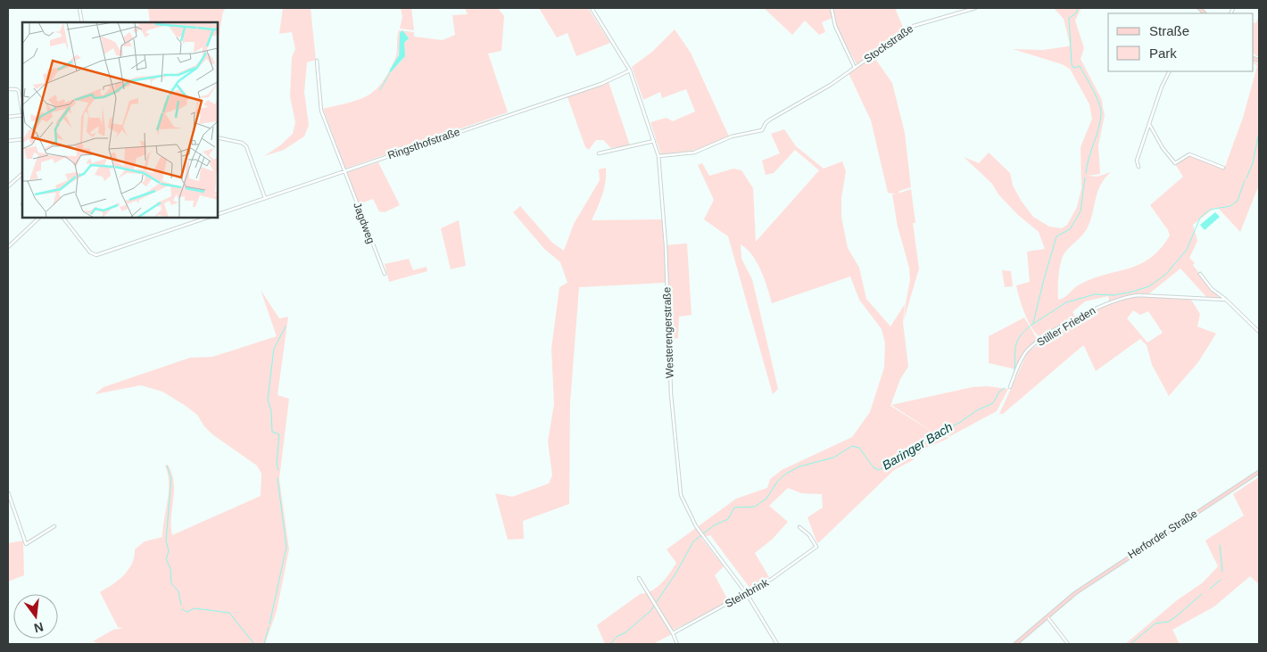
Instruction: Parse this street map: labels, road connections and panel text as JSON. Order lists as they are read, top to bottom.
{
  "streets": {
    "main road": ["Herforder Straße"],
    "street": [
      "Stockstraße",
      "Ringsthofstraße",
      "Jagdweg",
      "Stiller Frieden",
      "Westerengerstraße",
      "Steinbrink"
    ]
  },
  "crossings": [
    ["Stockstraße", "Westerengerstraße"],
    ["Ringsthofstraße", "Jagdweg"],
    ["Ringsthofstraße", "Westerengerstraße"],
    ["Westerengerstraße", "Steinbrink"]
  ],
  "water": ["Baringer Bach"],
  "legend": ["Straße", "Park"],
  "north": "bottom"
}
